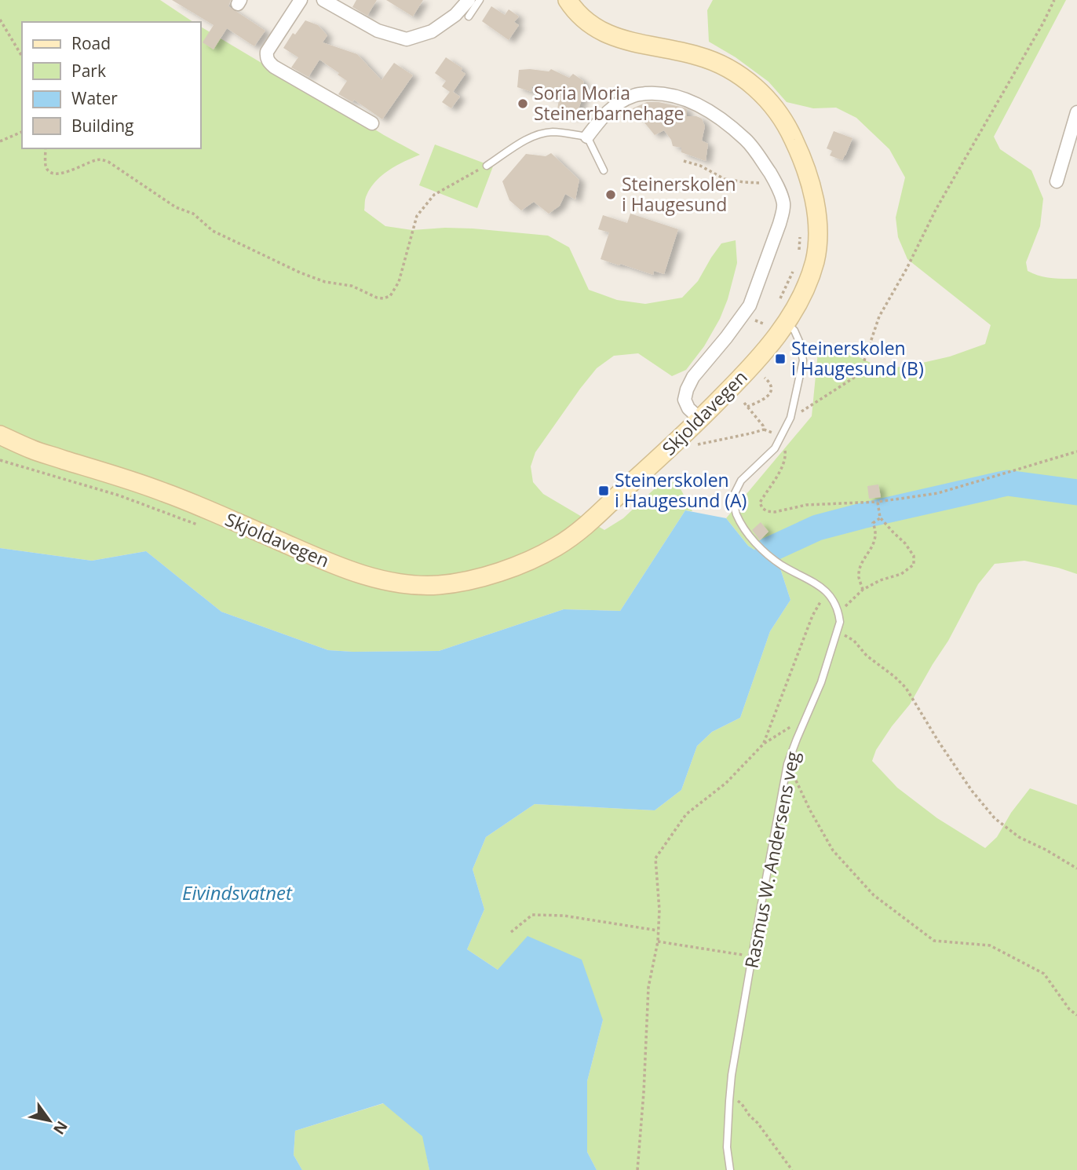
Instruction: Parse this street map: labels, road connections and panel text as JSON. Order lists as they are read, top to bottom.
{
  "streets": {
    "main road": ["Skjoldavegen"],
    "lane": ["Rasmus W. Andersens veg"]
  },
  "water": ["Eivindsvatnet"],
  "places": {
    "other": ["Soria Moria Steinerbarnehage", "Steinerskolen i Haugesund"],
    "transit": ["Steinerskolen i Haugesund (B)", "Steinerskolen i Haugesund (A)"]
  },
  "legend": [
    "Road",
    "Park",
    "Water",
    "Building"
  ],
  "north": "bottom right"
}
